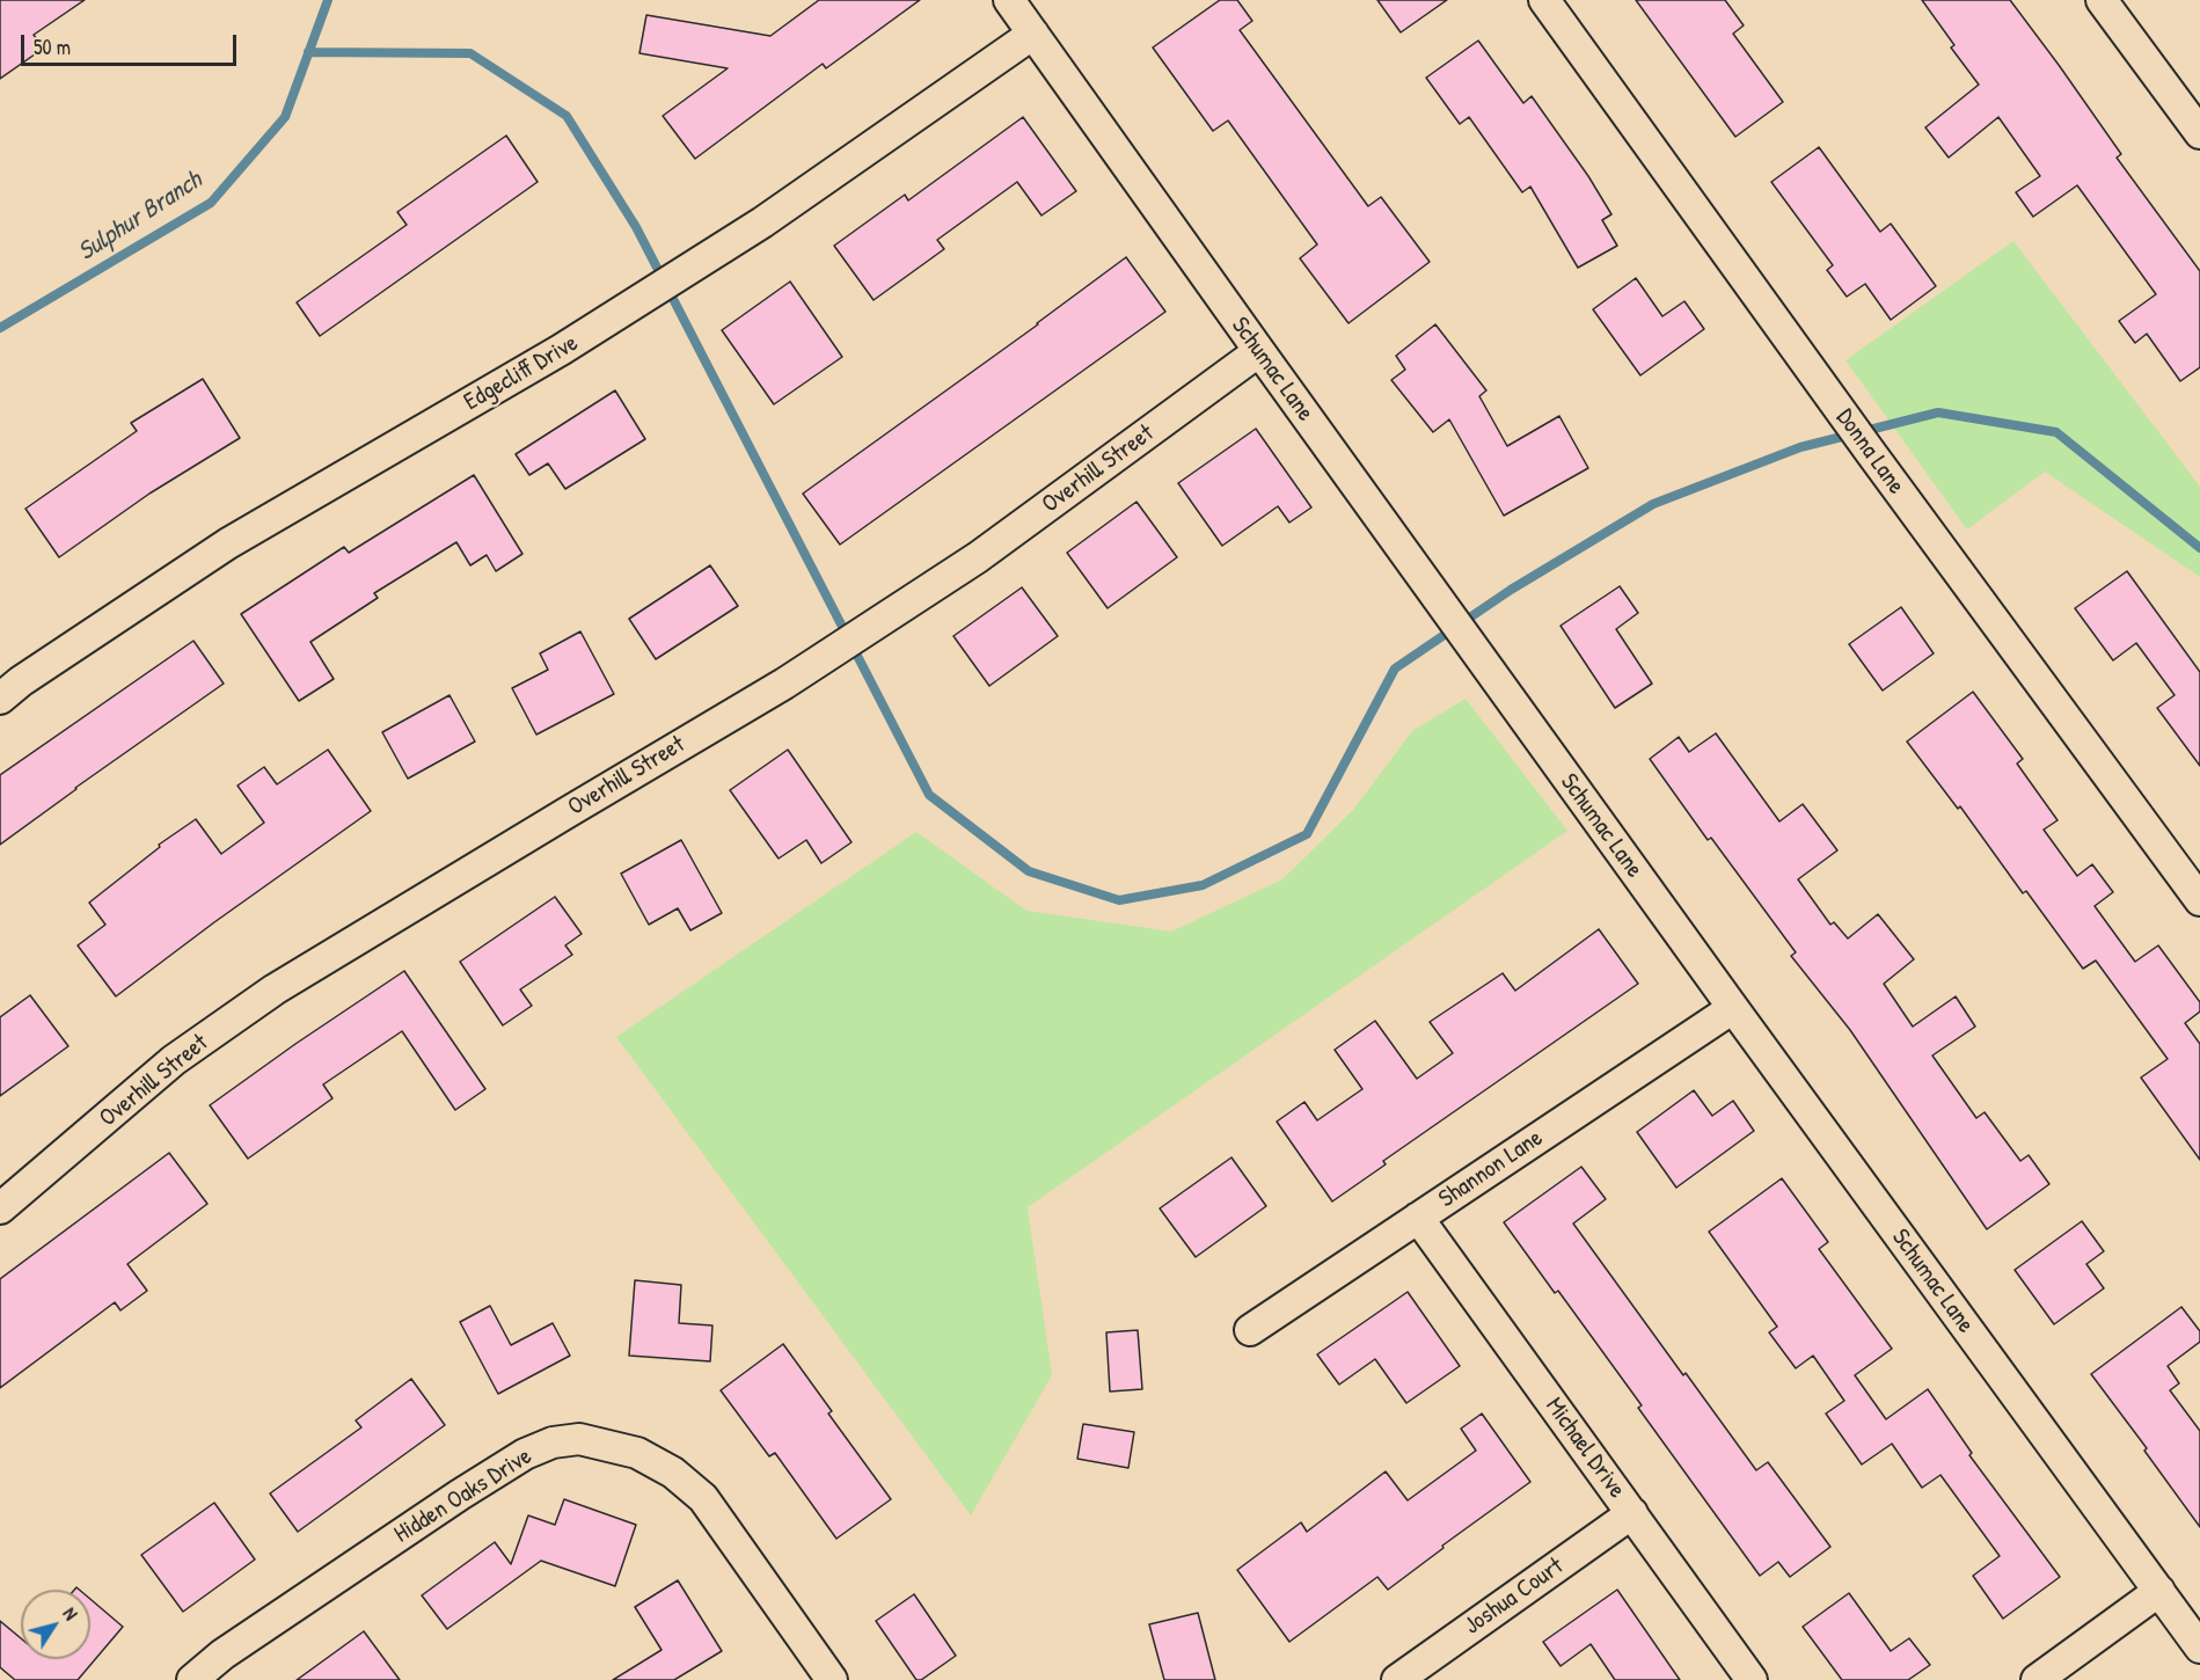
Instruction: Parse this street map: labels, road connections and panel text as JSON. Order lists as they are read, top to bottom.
{
  "streets": {
    "street": [
      "Schumac Lane",
      "Edgecliff Drive",
      "Donna Lane",
      "Overhill Street",
      "Shannon Lane",
      "Michael Drive",
      "Hidden Oaks Drive",
      "Joshua Court"
    ]
  },
  "crossings": [
    ["Schumac Lane", "Edgecliff Drive"],
    ["Schumac Lane", "Overhill Street"],
    ["Schumac Lane", "Shannon Lane"],
    ["Shannon Lane", "Michael Drive"],
    ["Michael Drive", "Joshua Court"]
  ],
  "water": ["Sulphur Branch"],
  "scale_bar": "50 m",
  "north": "top right"
}
